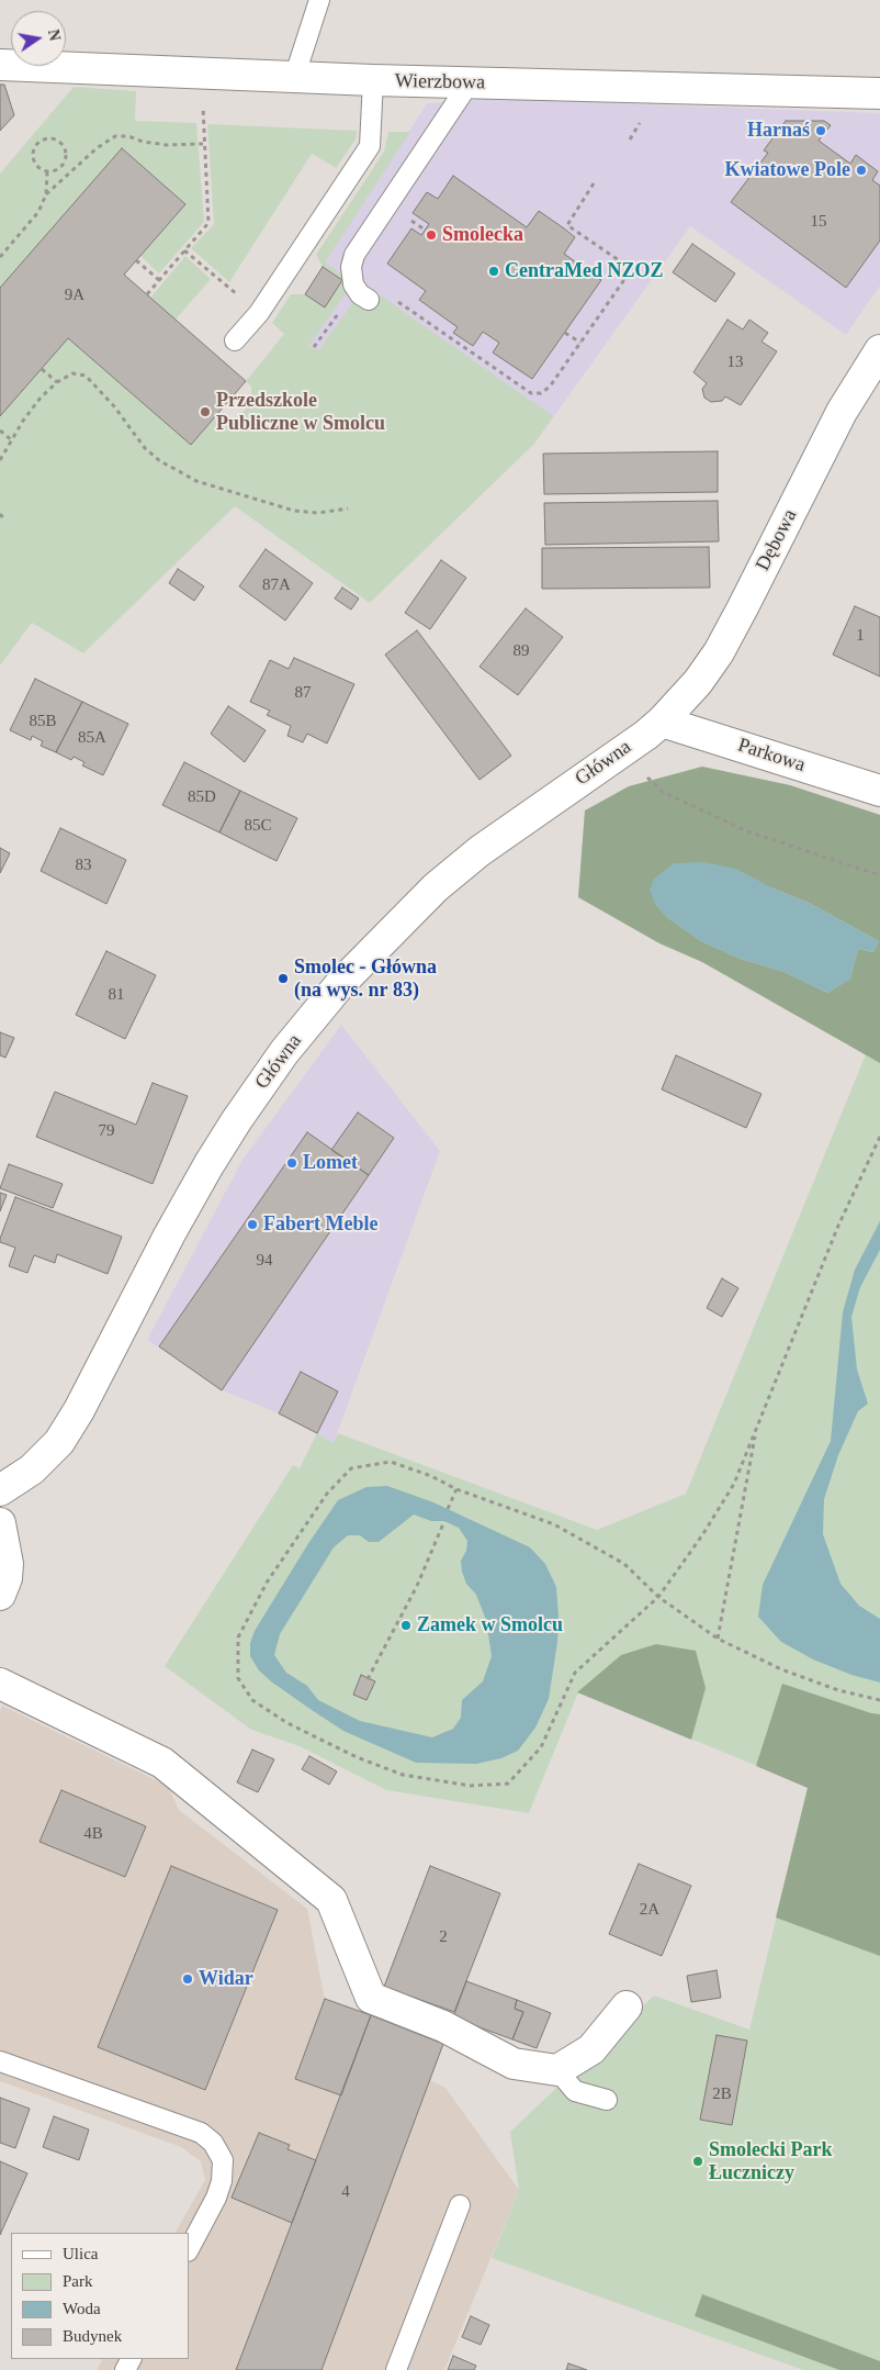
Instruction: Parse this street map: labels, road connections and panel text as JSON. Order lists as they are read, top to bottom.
{
  "streets": {
    "street": [
      "Wierzbowa",
      "Dębowa",
      "Parkowa",
      "Główna"
    ]
  },
  "crossings": [
    ["Dębowa", "Parkowa"],
    ["Dębowa", "Główna"],
    ["Parkowa", "Główna"]
  ],
  "places": [
    "Harnaś",
    "Kwiatowe Pole",
    "Smolecka",
    "CentraMed NZOZ",
    "Przedszkole Publiczne w Smolcu",
    "Smolec - Główna (na wys. nr 83)",
    "Lomet",
    "Fabert Meble",
    "Zamek w Smolcu",
    "Widar",
    "Smolecki Park Łuczniczy"
  ],
  "house_numbers": [
    "15",
    "9A",
    "13",
    "87A",
    "1",
    "89",
    "87",
    "85B",
    "85A",
    "85D",
    "85C",
    "83",
    "81",
    "79",
    "94",
    "4B",
    "2A",
    "2",
    "2B",
    "4"
  ],
  "legend": [
    "Ulica",
    "Park",
    "Woda",
    "Budynek"
  ],
  "north": "right"
}
